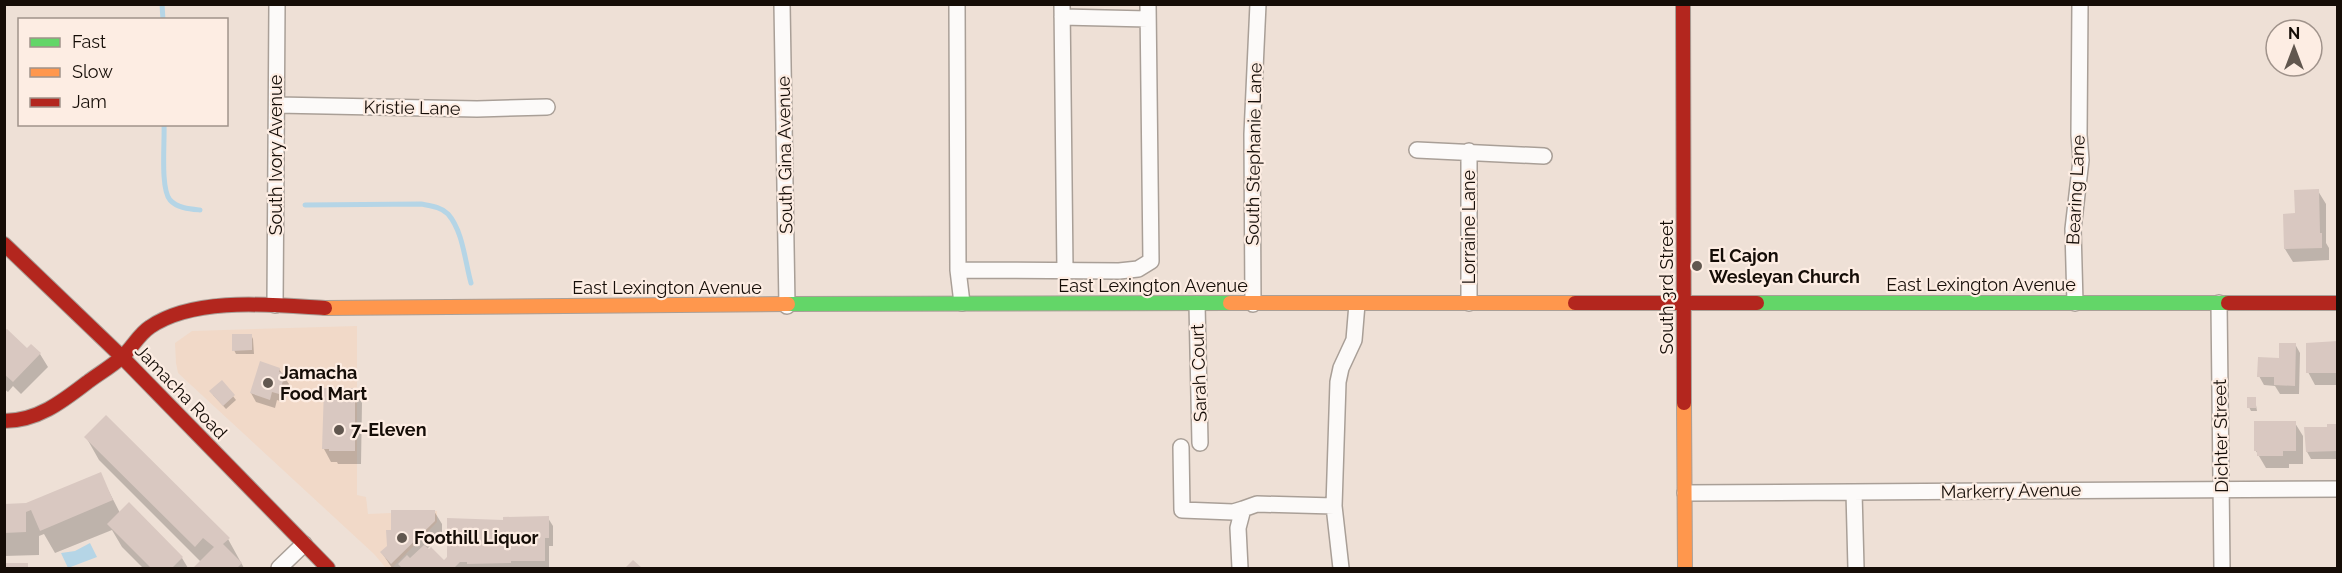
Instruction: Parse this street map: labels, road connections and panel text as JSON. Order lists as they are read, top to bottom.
{
  "streets": {
    "street": [
      "Kristie Lane",
      "South Stephanie Lane",
      "South Ivory Avenue",
      "South Gina Avenue",
      "Bearing Lane",
      "Lorraine Lane",
      "East Lexington Avenue",
      "South 3rd Street",
      "Sarah Court",
      "Jamacha Road",
      "Dichter Street",
      "Markerry Avenue"
    ]
  },
  "crossings": [
    ["Kristie Lane", "South Ivory Avenue"],
    ["South Stephanie Lane", "East Lexington Avenue"],
    ["South Ivory Avenue", "East Lexington Avenue"],
    ["South Gina Avenue", "East Lexington Avenue"],
    ["Bearing Lane", "East Lexington Avenue"],
    ["Lorraine Lane", "East Lexington Avenue"],
    ["East Lexington Avenue", "South 3rd Street"],
    ["East Lexington Avenue", "Sarah Court"],
    ["East Lexington Avenue", "Jamacha Road"],
    ["East Lexington Avenue", "Dichter Street"],
    ["South 3rd Street", "Markerry Avenue"],
    ["Dichter Street", "Markerry Avenue"]
  ],
  "places": [
    "El Cajon Wesleyan Church",
    "Jamacha Food Mart",
    "7-Eleven",
    "Foothill Liquor"
  ],
  "legend": ["Fast", "Slow", "Jam"],
  "north": "top"
}
